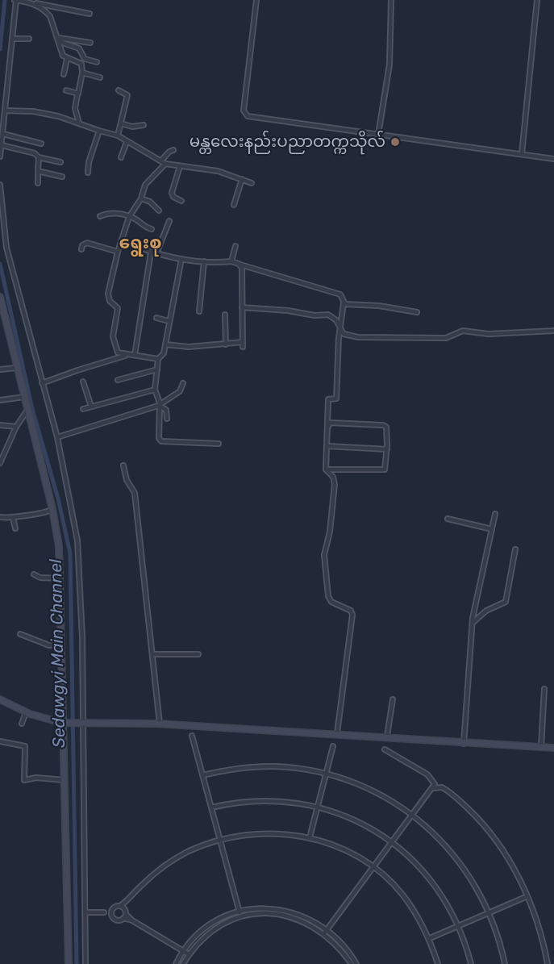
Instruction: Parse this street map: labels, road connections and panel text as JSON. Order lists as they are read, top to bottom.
{
  "districts": ["ရွေးစု"],
  "water": ["Sedawgyi Main Channel"],
  "places": ["မန္တလေးနည်းပညာတက္ကသိုလ်"]
}
